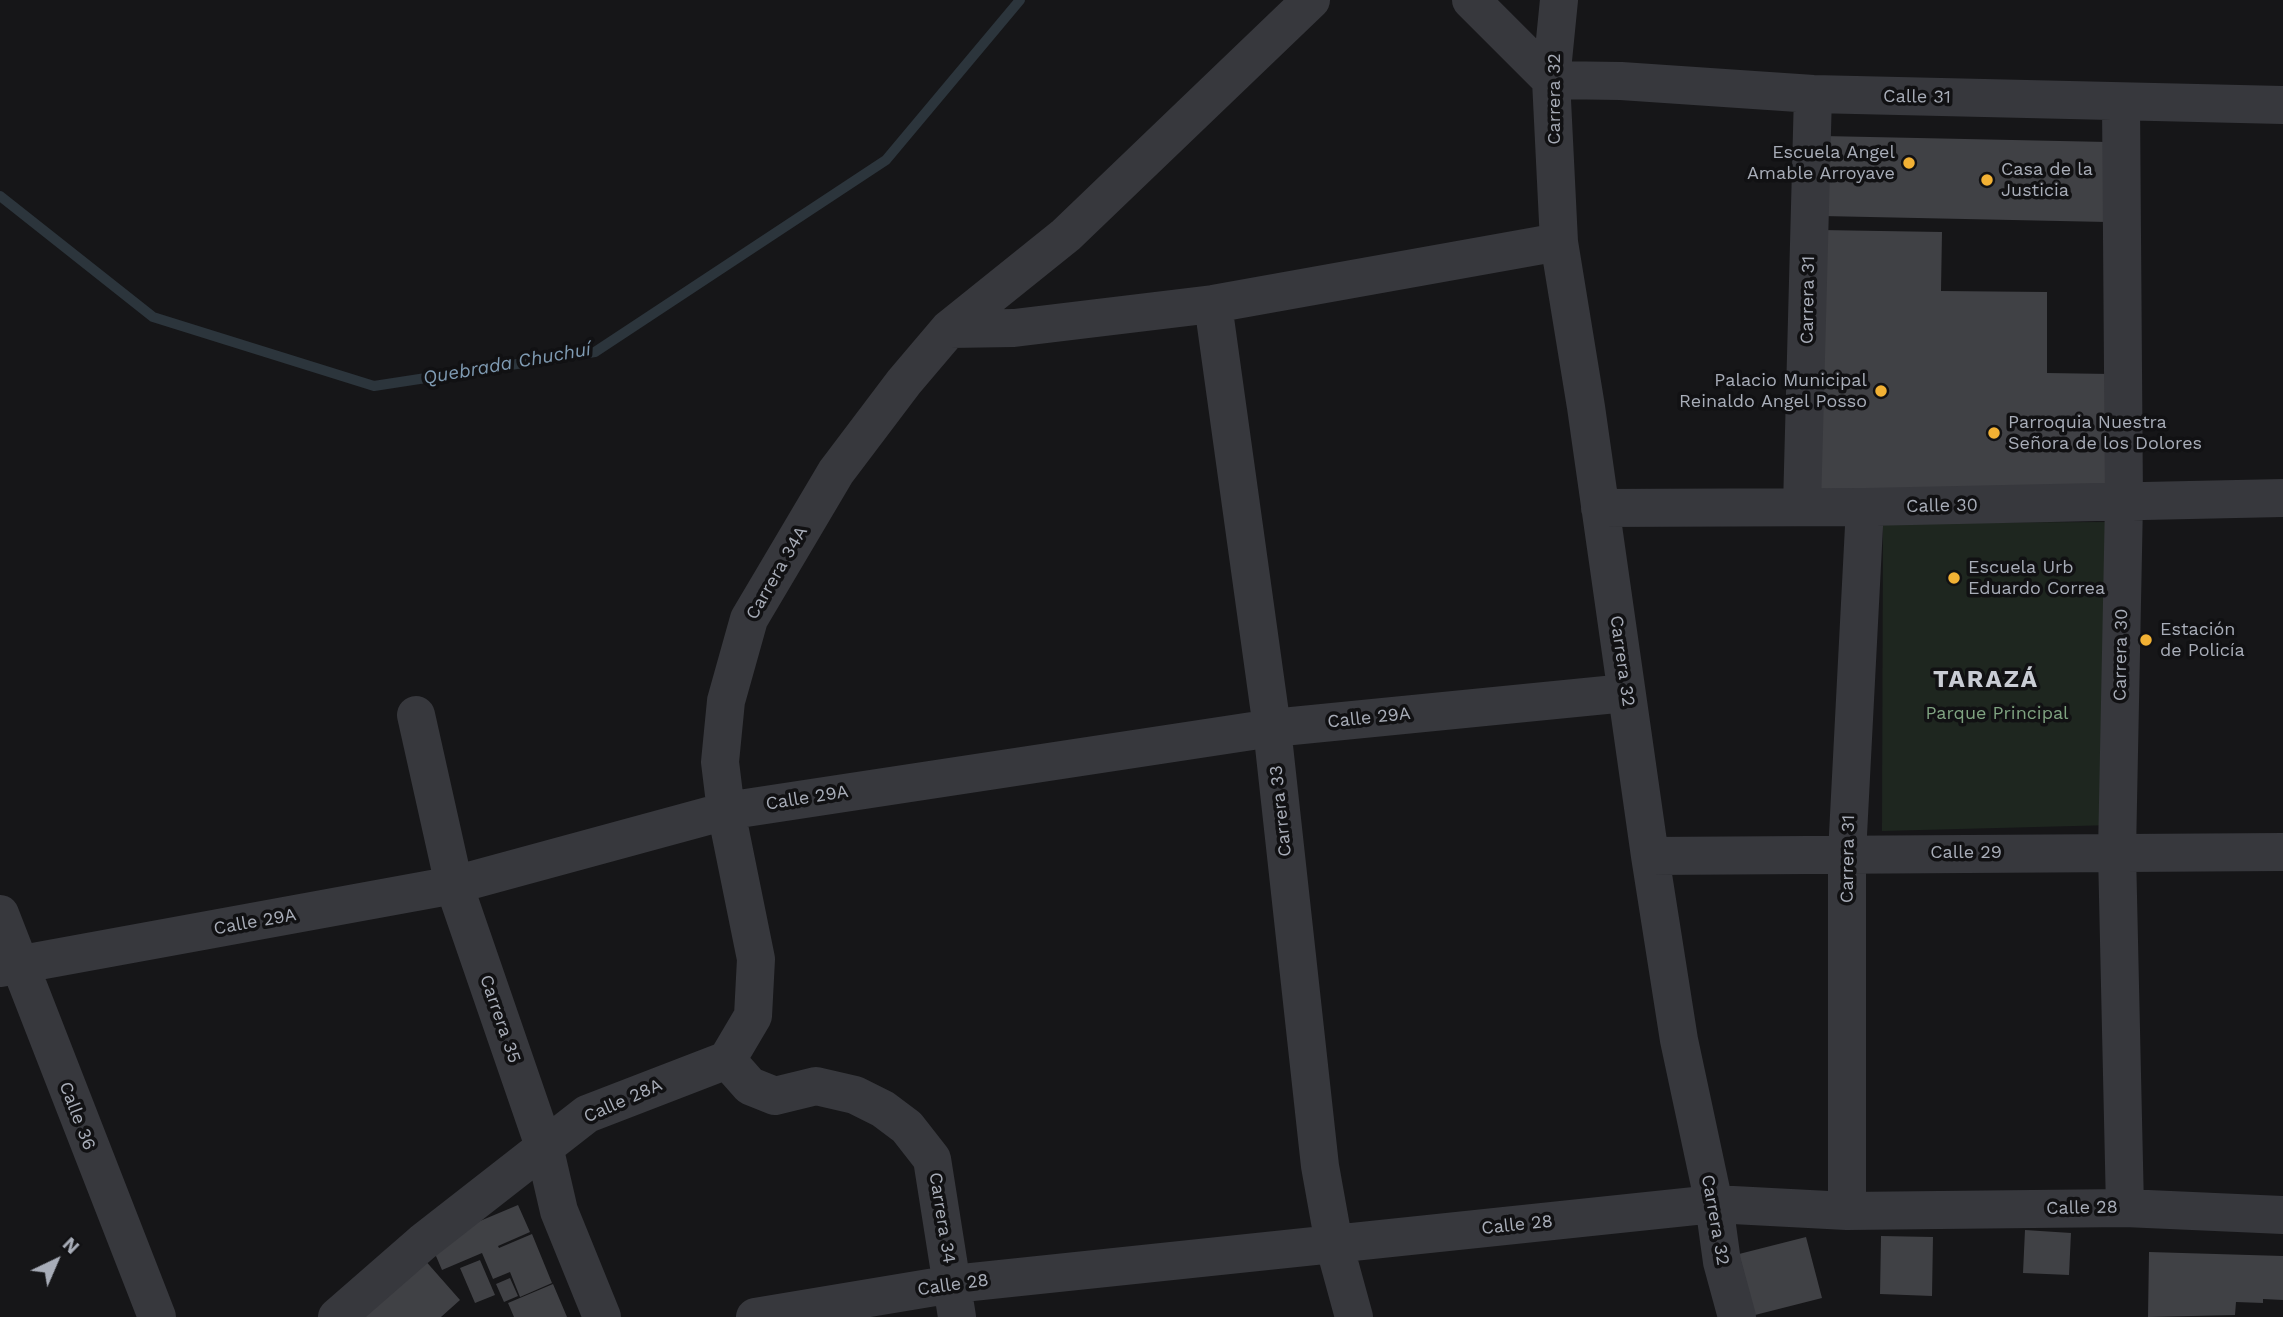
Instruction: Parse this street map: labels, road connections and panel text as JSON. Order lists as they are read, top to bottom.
{
  "streets": {
    "street": [
      "Calle 31",
      "Carrera 32",
      "Carrera 31",
      "Calle 30",
      "Carrera 34A",
      "Carrera 30",
      "Calle 29A",
      "Carrera 33",
      "Calle 29",
      "Carrera 35",
      "Calle 28A",
      "Calle 36",
      "Calle 28",
      "Carrera 34"
    ]
  },
  "crossings": [
    ["Calle 31", "Carrera 32"],
    ["Calle 31", "Carrera 31"],
    ["Calle 31", "Carrera 30"],
    ["Carrera 32", "Calle 30"],
    ["Carrera 32", "Calle 29A"],
    ["Carrera 32", "Calle 29"],
    ["Carrera 32", "Calle 28"],
    ["Carrera 31", "Calle 30"],
    ["Carrera 31", "Calle 29"],
    ["Carrera 31", "Calle 28"],
    ["Calle 30", "Carrera 30"],
    ["Carrera 34A", "Calle 29A"],
    ["Carrera 34A", "Calle 28A"],
    ["Carrera 34A", "Carrera 34"],
    ["Carrera 30", "Calle 29"],
    ["Carrera 30", "Calle 28"],
    ["Calle 29A", "Carrera 33"],
    ["Calle 29A", "Carrera 35"],
    ["Calle 29A", "Calle 36"],
    ["Carrera 33", "Calle 28"],
    ["Carrera 35", "Calle 28A"],
    ["Calle 28A", "Carrera 34"],
    ["Calle 28", "Carrera 34"]
  ],
  "districts": ["TARAZÁ"],
  "water": ["Quebrada Chuchuí"],
  "parks": ["Parque Principal"],
  "places": [
    "Escuela Angel Amable Arroyave",
    "Casa de la Justicia",
    "Palacio Municipal Reinaldo Angel Posso",
    "Parroquia Nuestra Señora de los Dolores",
    "Escuela Urb Eduardo Correa",
    "Estación de Policía"
  ],
  "north": "top right"
}
